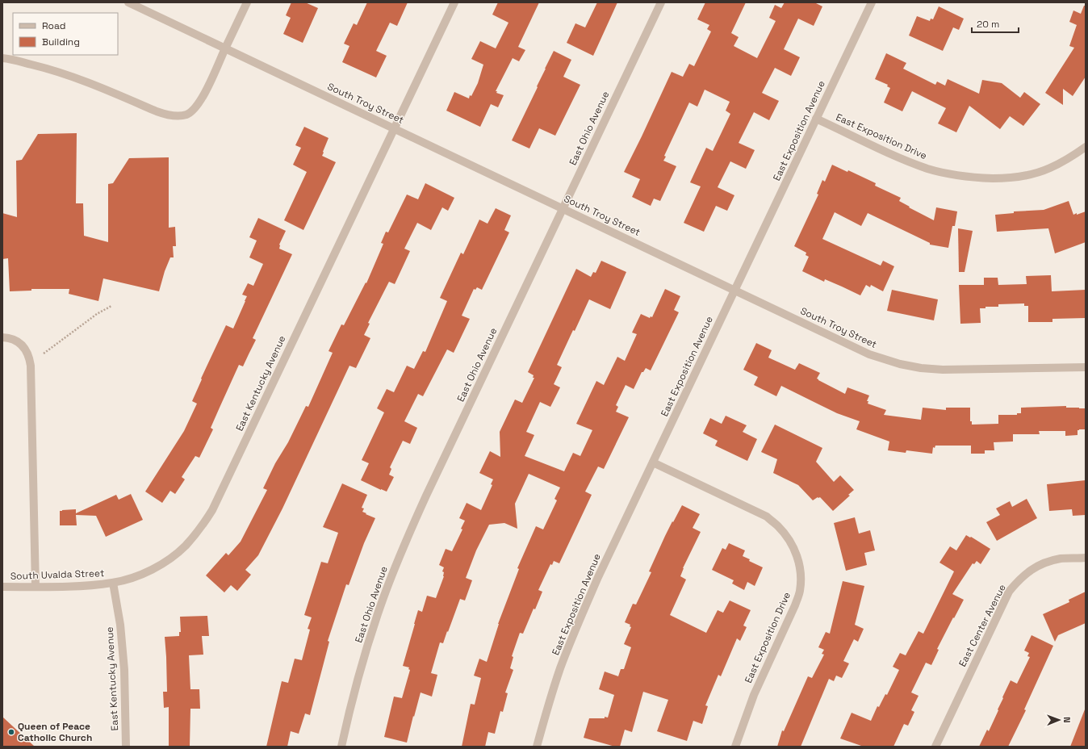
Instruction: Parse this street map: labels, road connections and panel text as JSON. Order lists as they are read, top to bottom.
{
  "streets": {
    "street": [
      "South Troy Street",
      "East Ohio Avenue",
      "East Exposition Avenue",
      "East Exposition Drive",
      "East Kentucky Avenue",
      "South Uvalda Street",
      "East Center Avenue"
    ]
  },
  "crossings": [
    ["South Troy Street", "East Ohio Avenue"],
    ["South Troy Street", "East Exposition Avenue"],
    ["South Troy Street", "East Kentucky Avenue"],
    ["East Exposition Avenue", "East Exposition Drive"],
    ["East Kentucky Avenue", "South Uvalda Street"]
  ],
  "places": ["Queen of Peace Catholic Church"],
  "legend": ["Road", "Building"],
  "scale_bar": "20 m",
  "north": "right"
}
